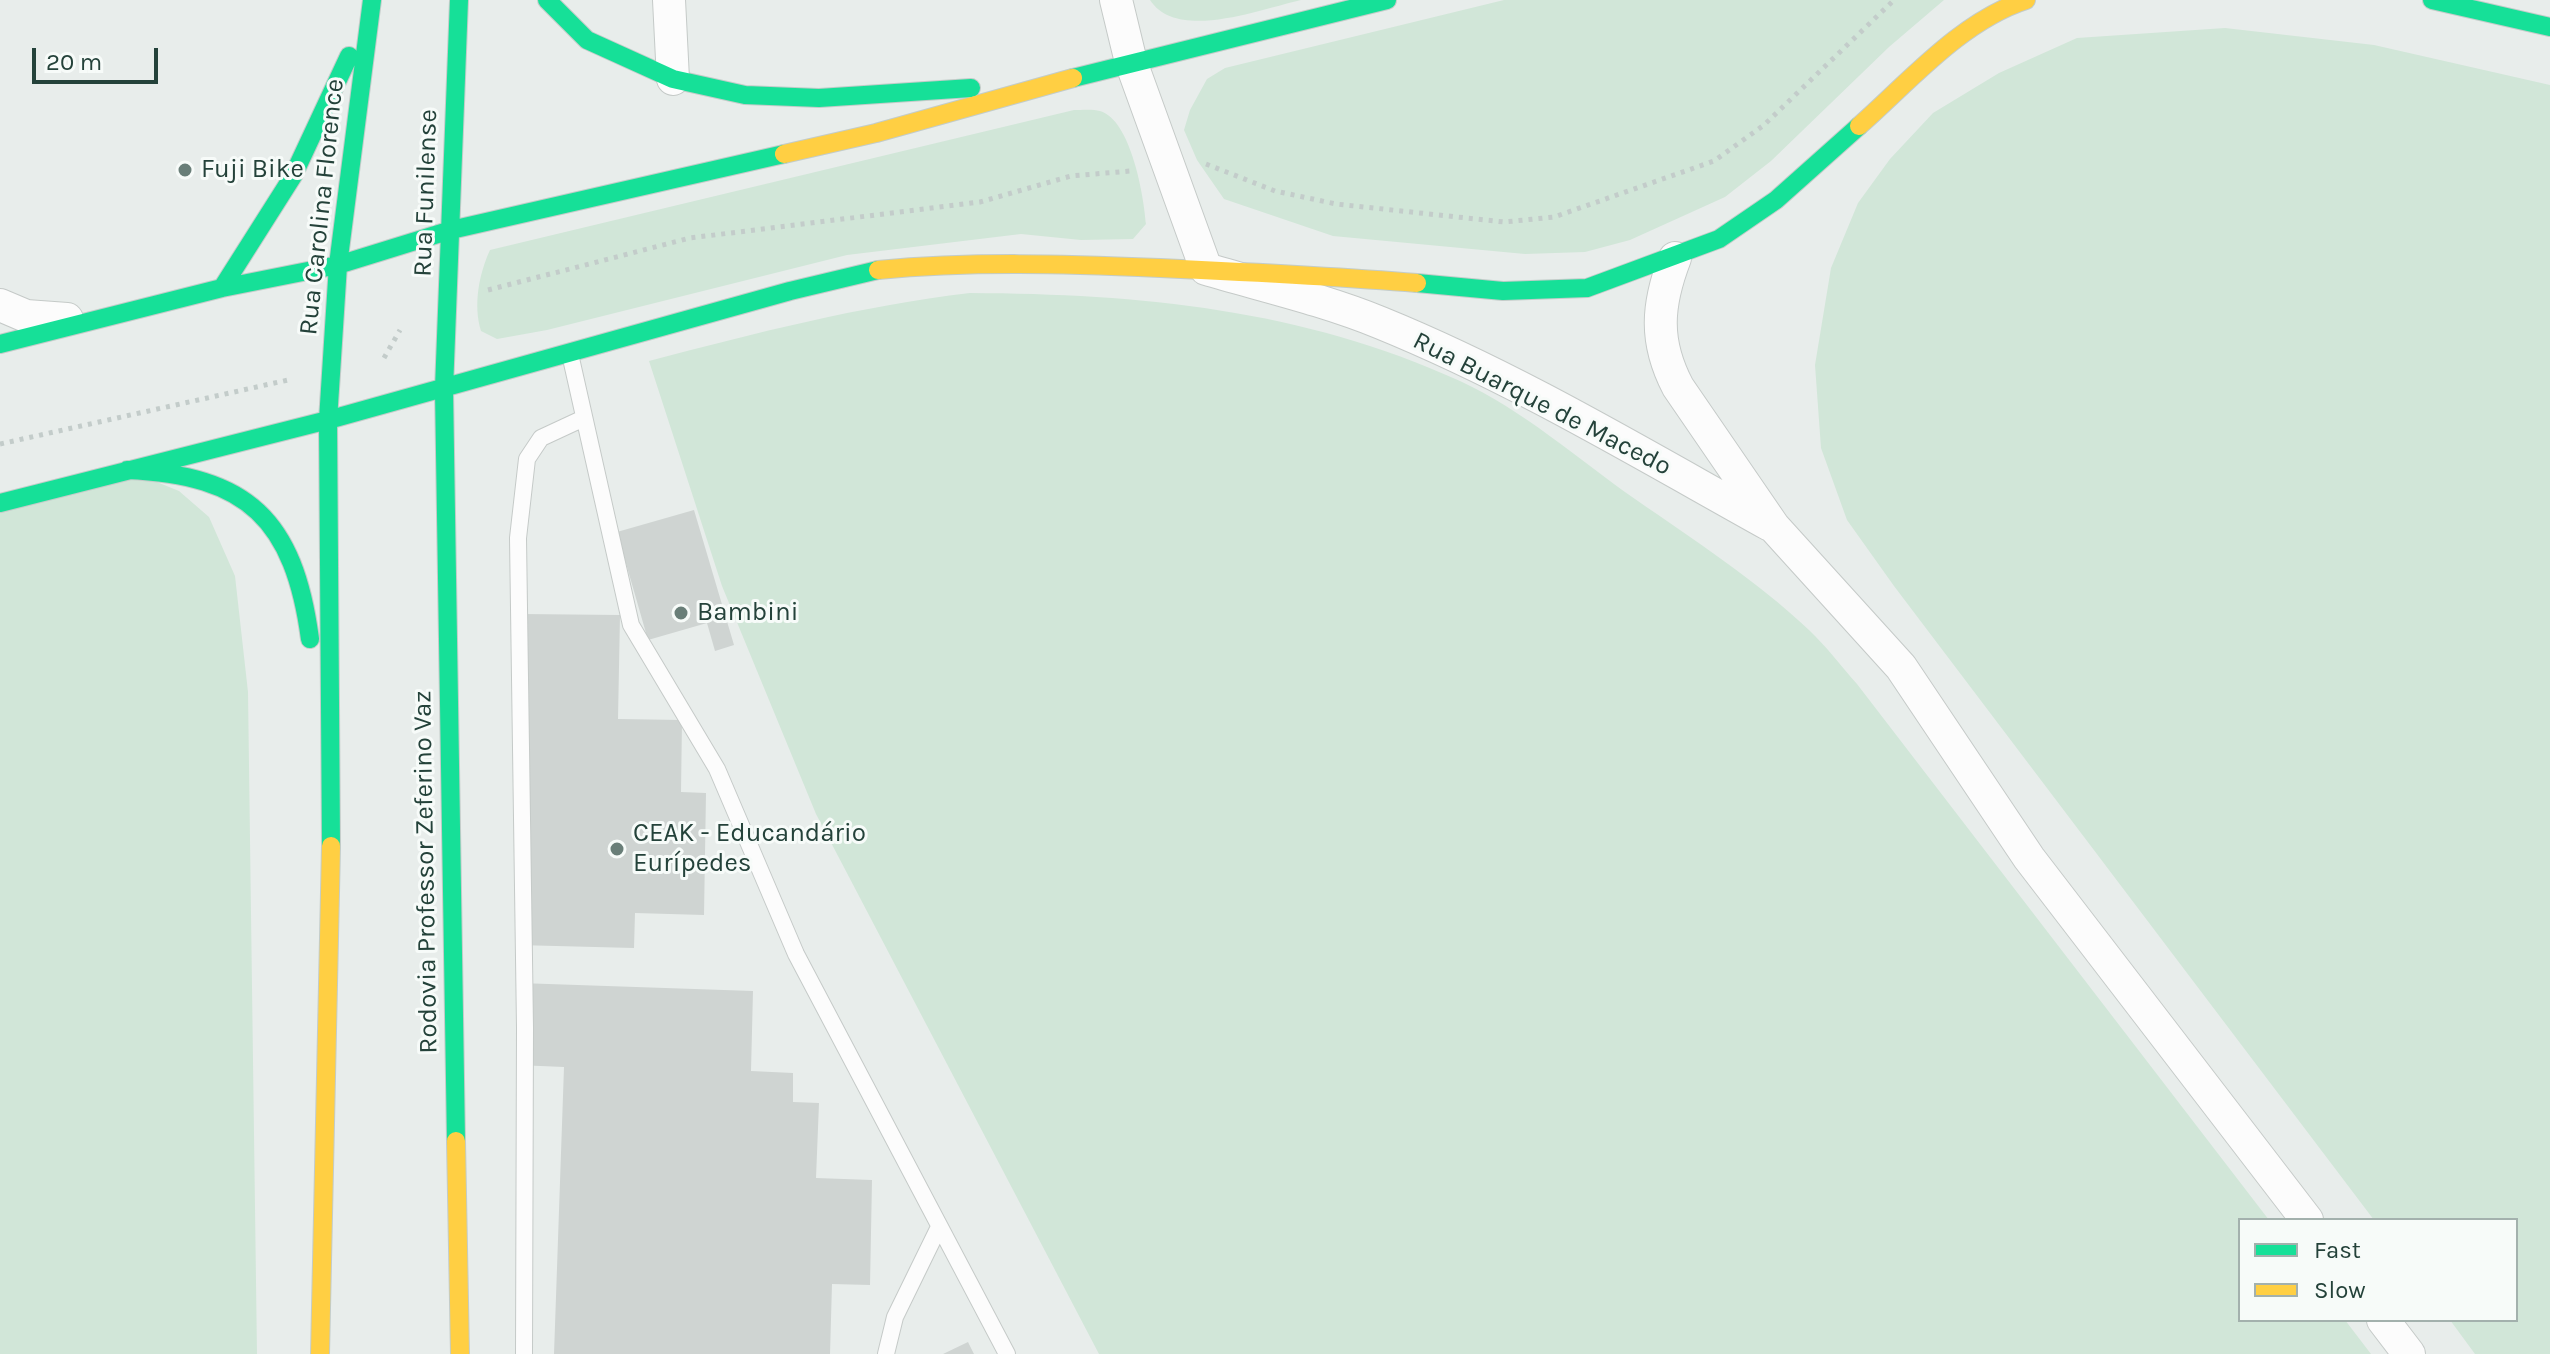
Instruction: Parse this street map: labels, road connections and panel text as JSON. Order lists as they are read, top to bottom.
{
  "streets": {
    "main road": ["Rua Funilense", "Rua Carolina Florence", "Rodovia Professor Zeferino Vaz"],
    "street": ["Rua Buarque de Macedo"]
  },
  "crossings": [
    ["Rua Funilense", "Rodovia Professor Zeferino Vaz"]
  ],
  "places": ["Fuji Bike", "Bambini", "CEAK - Educandário Eurípedes"],
  "legend": ["Fast", "Slow"],
  "scale_bar": "20 m"
}
